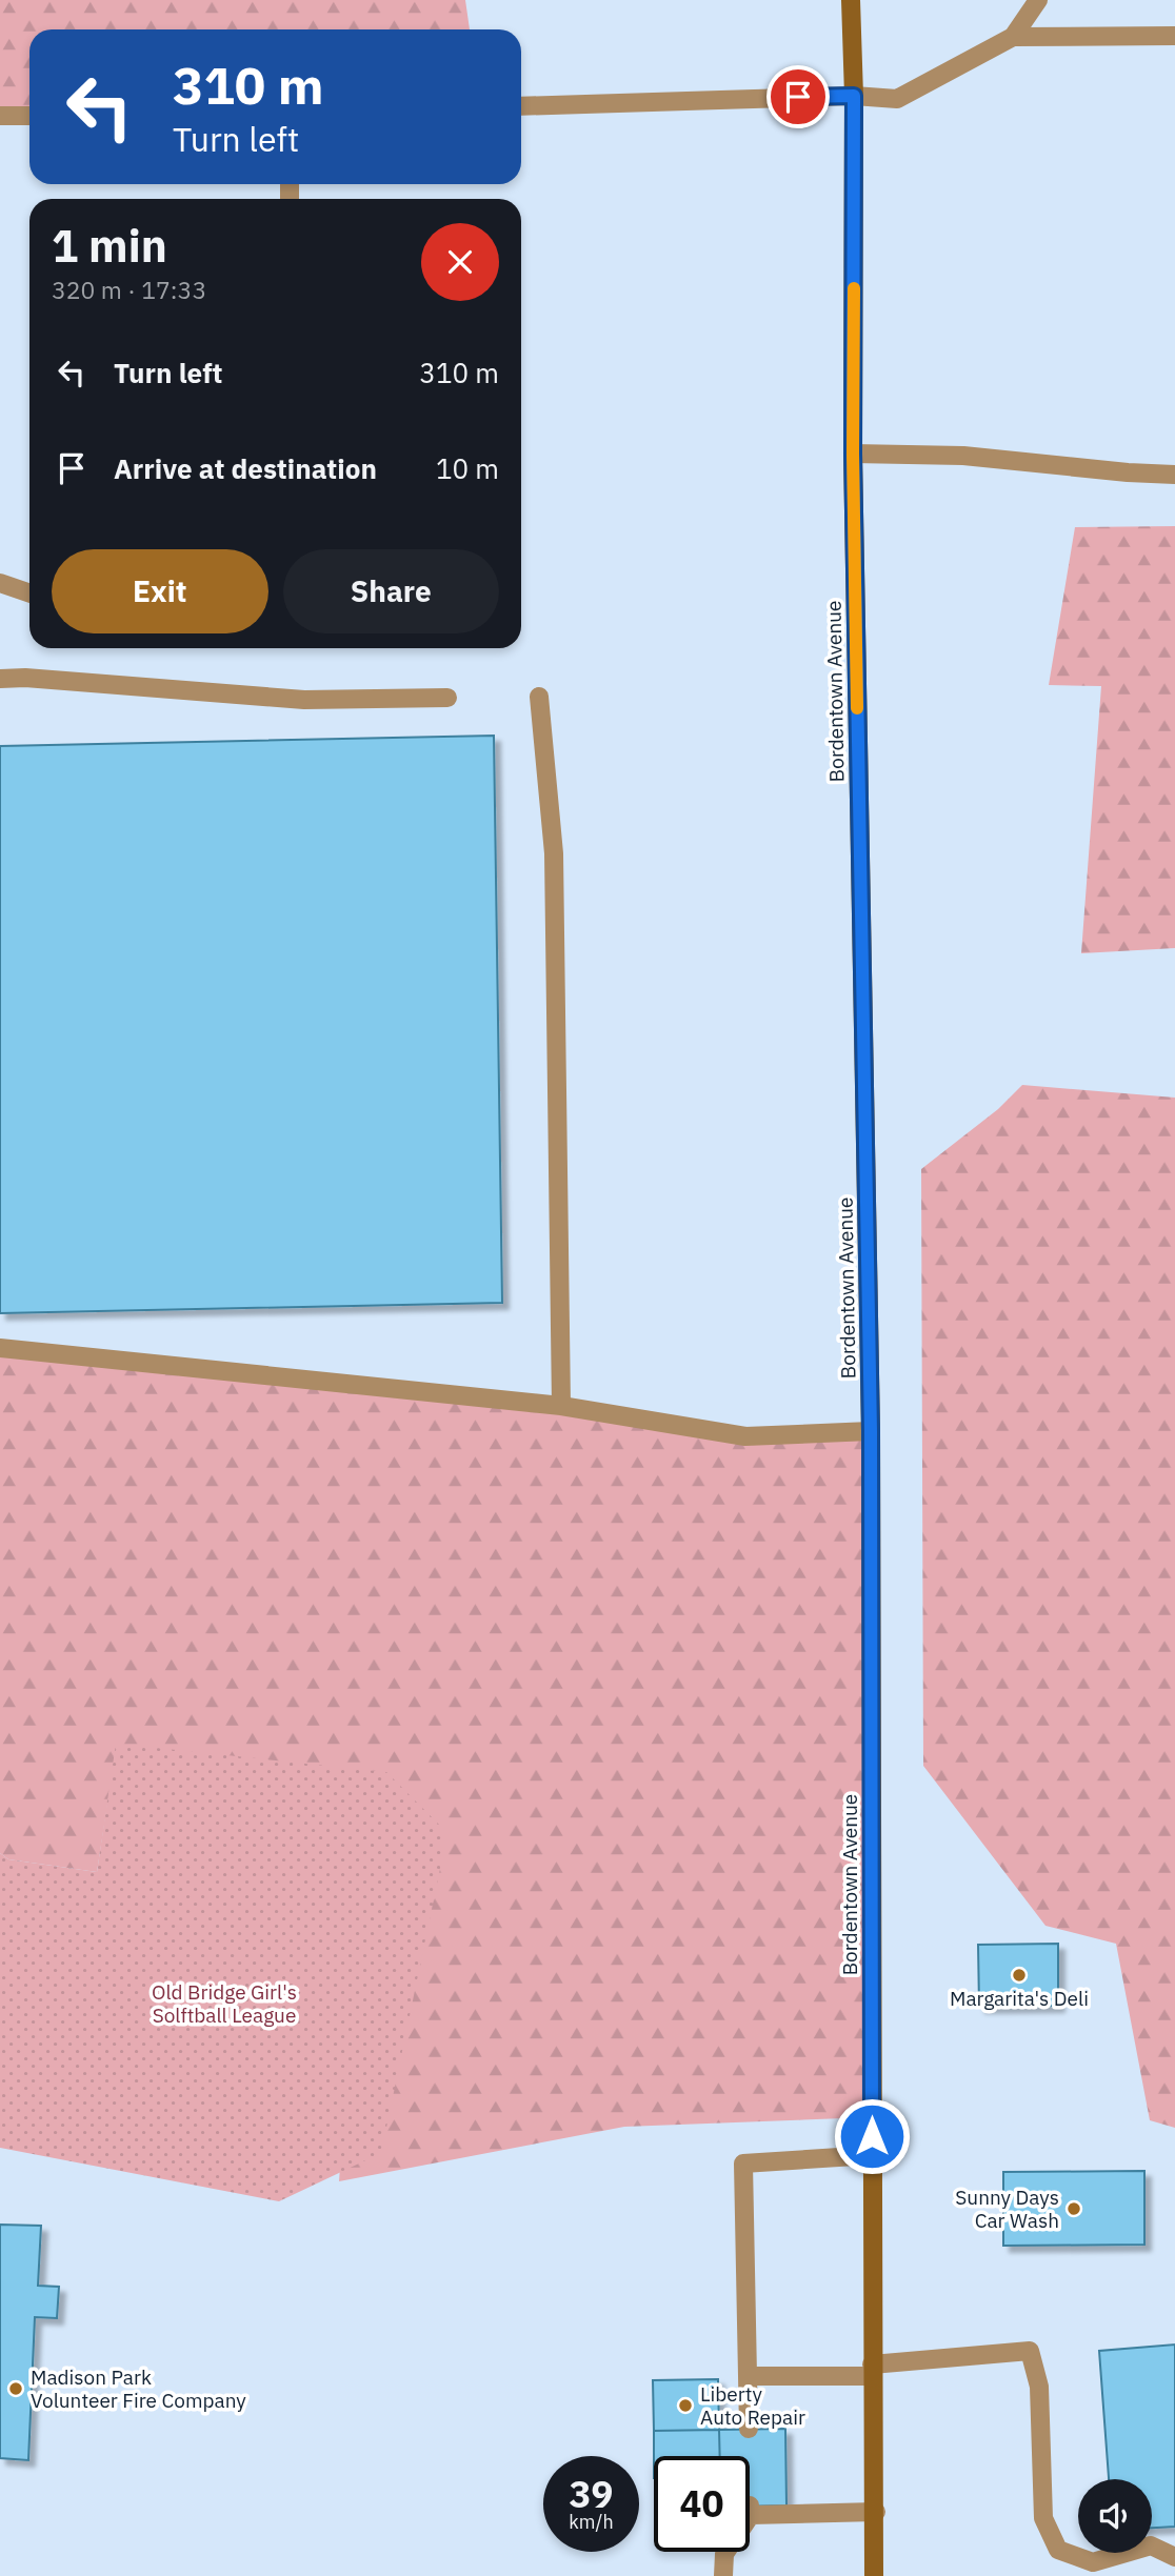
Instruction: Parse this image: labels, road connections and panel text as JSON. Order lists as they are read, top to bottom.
{
  "streets": {
    "street": ["Bordentown Avenue"]
  },
  "parks": ["Old Bridge Girl's Solftball League"],
  "places": [
    "Margarita's Deli",
    "Sunny Days Car Wash",
    "Madison Park Volunteer Fire Company",
    "Liberty Auto Repair"
  ],
  "page": {
    "turn": ["310 m", "Turn left"],
    "heading": ["1 min", "320 m · 17:33"],
    "list": [
      {
        "name": "Turn left",
        "value": "310 m"
      },
      {
        "name": "Arrive at destination",
        "value": "10 m"
      }
    ],
    "buttons": ["Exit", "Share"],
    "speed": "39 km/h",
    "limit": "40"
  }
}
